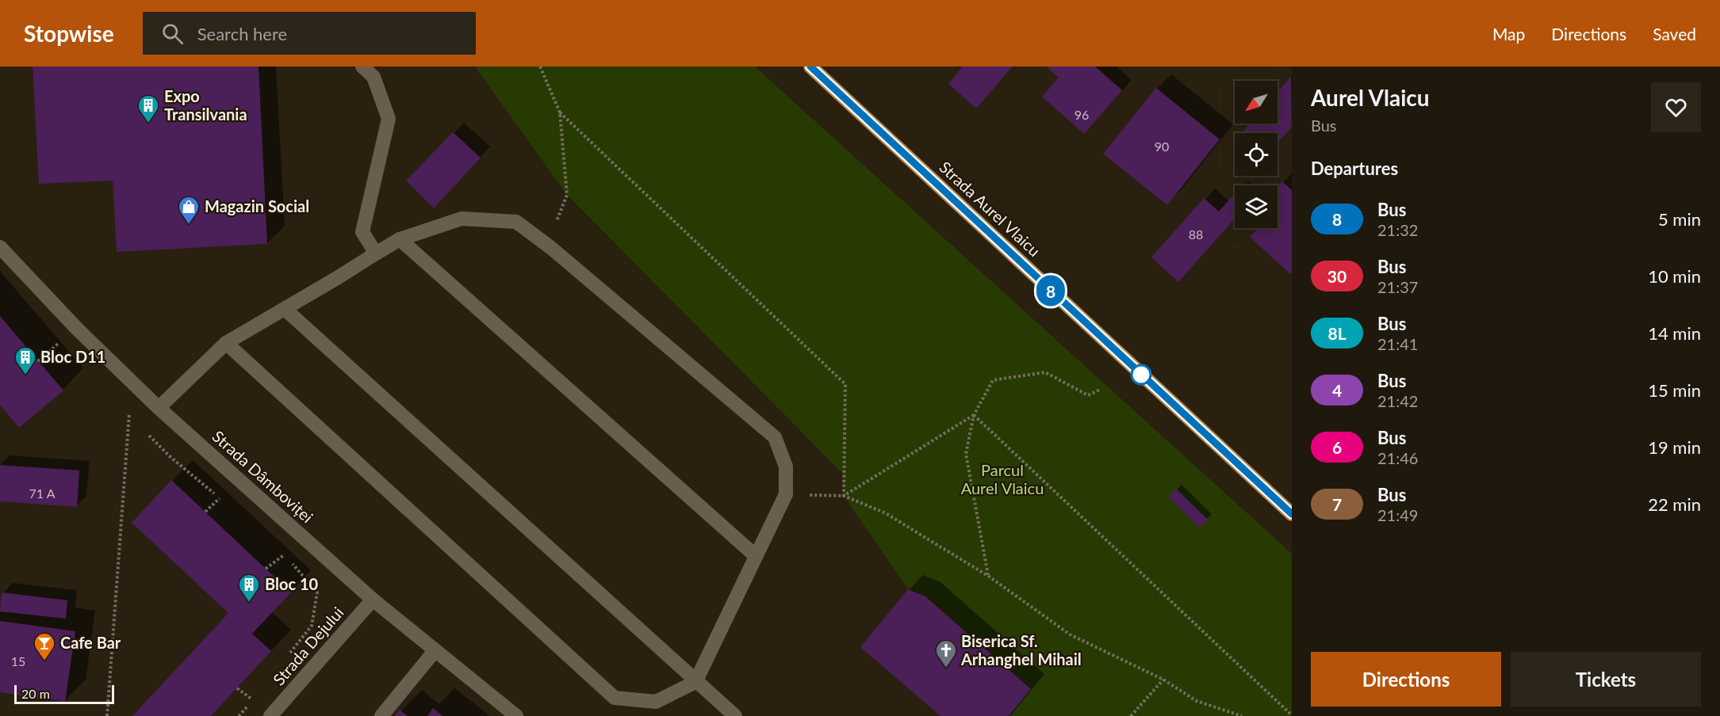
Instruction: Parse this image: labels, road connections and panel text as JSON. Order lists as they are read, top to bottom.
{
  "streets": {
    "main road": ["Strada Aurel Vlaicu"],
    "street": ["Strada Dâmboviței", "Strada Dejului"]
  },
  "crossings": [
    ["Strada Dâmboviței", "Strada Dejului"]
  ],
  "parks": ["Parcul Aurel Vlaicu"],
  "places": {
    "building": ["Expo Transilvania", "Bloc D11", "Bloc 10"],
    "shop": ["Magazin Social"],
    "bar": ["Cafe Bar"],
    "church": ["Biserica Sf. Arhanghel Mihail"]
  },
  "lines": ["bus line 8"],
  "house_numbers": [
    "96",
    "90",
    "88",
    "71 A",
    "15"
  ],
  "scale_bar": "20 m",
  "north": "bottom left",
  "page": {
    "header": "Stopwise",
    "search": "Search here",
    "nav": ["Map", "Directions", "Saved"],
    "on_map": "8",
    "heading": [
      ["Aurel Vlaicu", "Bus"],
      "Departures"
    ],
    "list": [
      {
        "mark": "8",
        "name": "Bus",
        "note": "21:32",
        "value": "5 min"
      },
      {
        "mark": "30",
        "name": "Bus",
        "note": "21:37",
        "value": "10 min"
      },
      {
        "mark": "8L",
        "name": "Bus",
        "note": "21:41",
        "value": "14 min"
      },
      {
        "mark": "4",
        "name": "Bus",
        "note": "21:42",
        "value": "15 min"
      },
      {
        "mark": "6",
        "name": "Bus",
        "note": "21:46",
        "value": "19 min"
      },
      {
        "mark": "7",
        "name": "Bus",
        "note": "21:49",
        "value": "22 min"
      }
    ],
    "buttons": ["Directions", "Tickets"],
    "scale": "20 m"
  }
}
